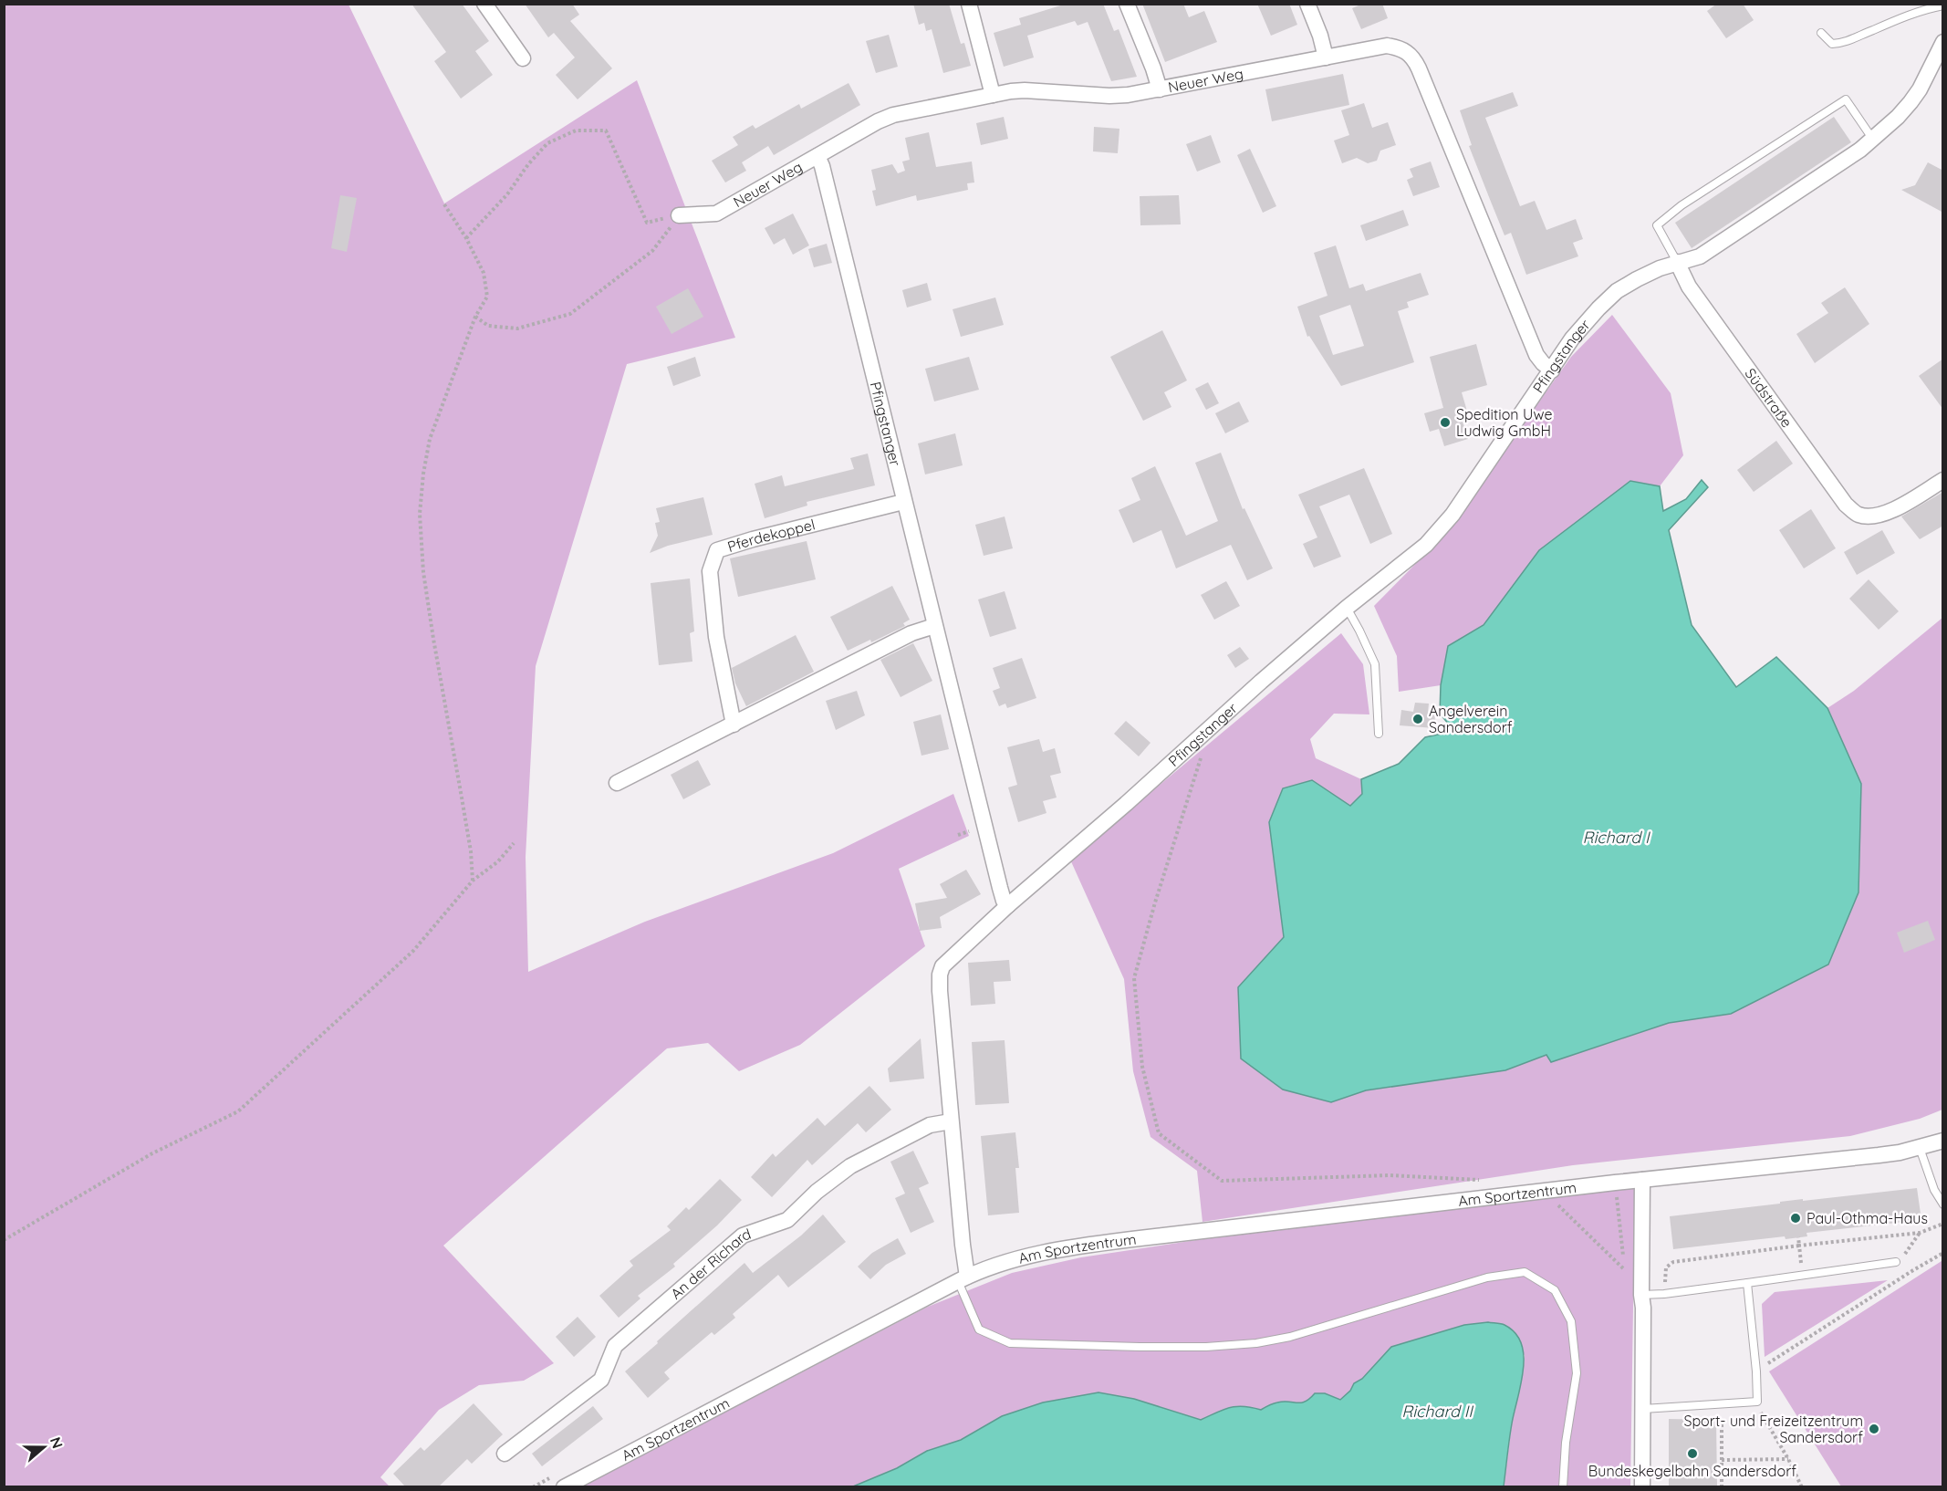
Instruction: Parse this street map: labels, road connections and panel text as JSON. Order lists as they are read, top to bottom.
{
  "streets": {
    "street": [
      "Neuer Weg",
      "Pfingstanger",
      "Südstraße",
      "Pferdekoppel",
      "Am Sportzentrum",
      "An der Richard"
    ]
  },
  "crossings": [
    ["Neuer Weg", "Pfingstanger"],
    ["Pfingstanger", "Südstraße"],
    ["Pfingstanger", "Pferdekoppel"]
  ],
  "water": ["Richard I", "Richard II"],
  "places": [
    "Spedition Uwe Ludwig GmbH",
    "Angelverein Sandersdorf",
    "Paul-Othma-Haus",
    "Sport- und Freizeitzentrum Sandersdorf",
    "Bundeskegelbahn Sandersdorf"
  ],
  "north": "right"
}
